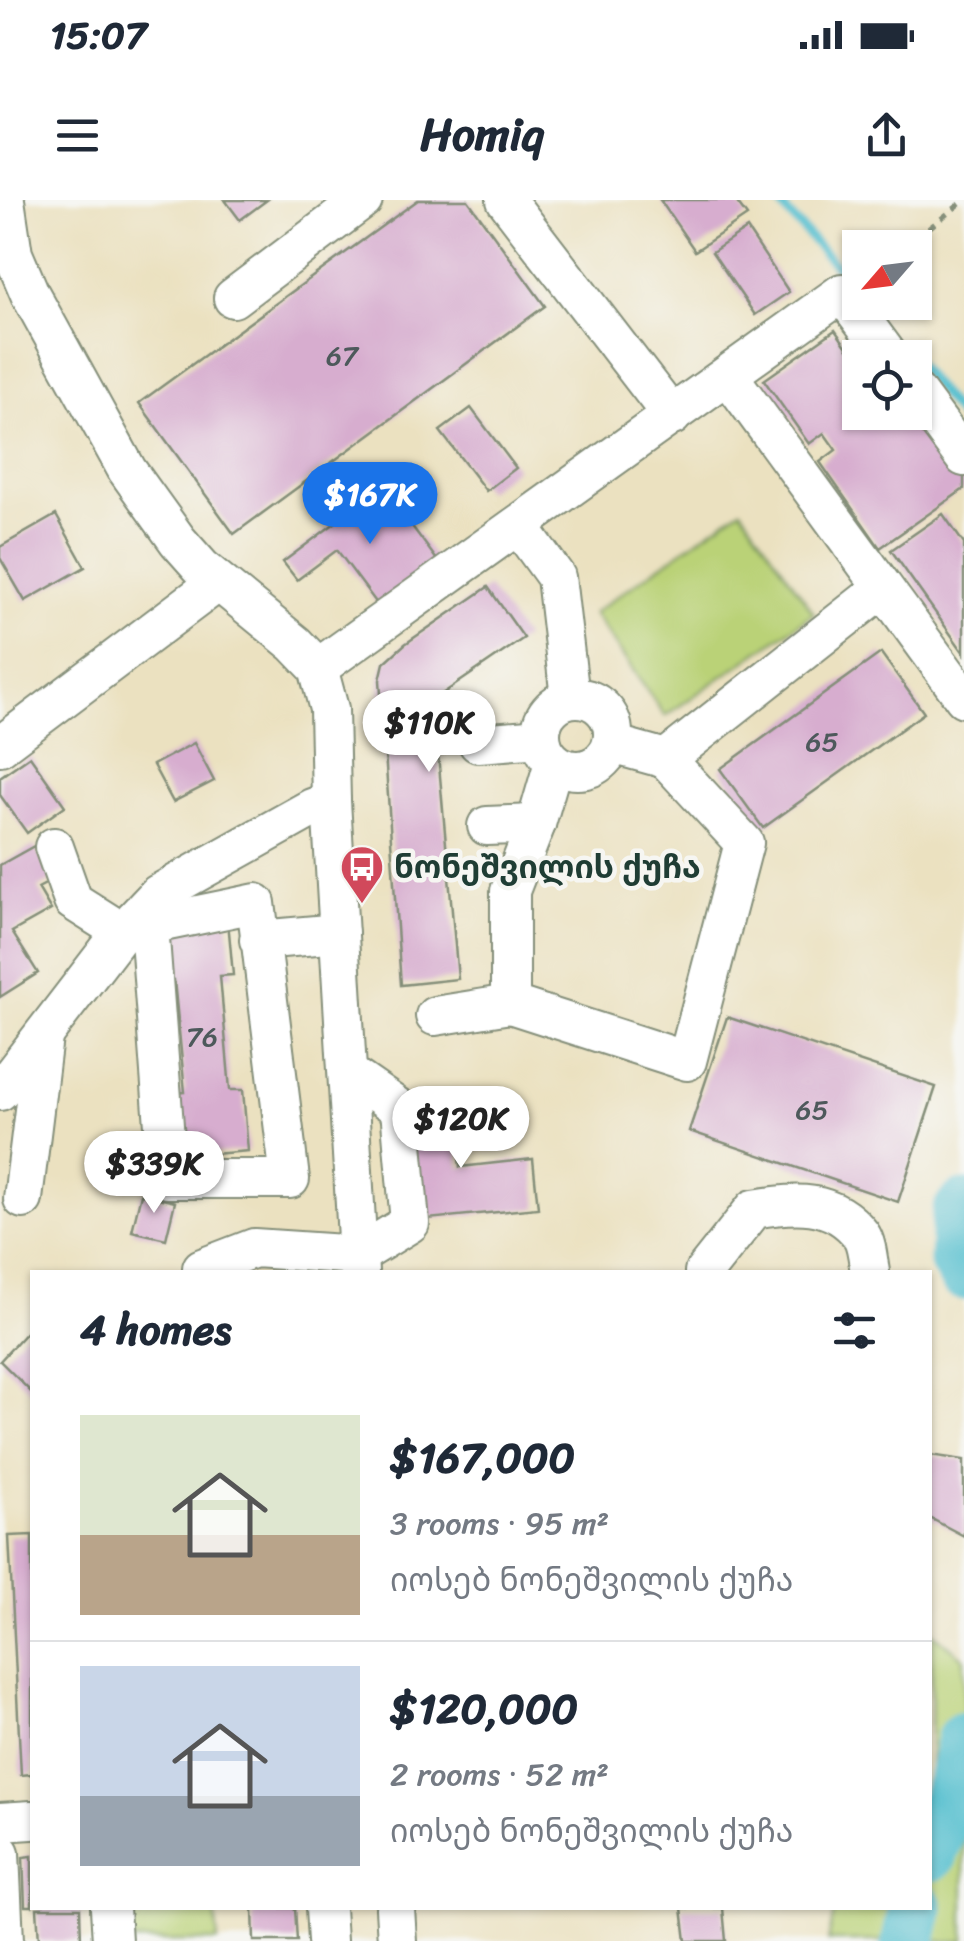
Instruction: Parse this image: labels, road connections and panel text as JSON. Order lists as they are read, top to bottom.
{
  "places": {
    "bus stop": ["ნონეშვილის ქუჩა"]
  },
  "house_numbers": [
    "67",
    "65",
    "76",
    "65"
  ],
  "north": "bottom left",
  "page": {
    "status": "15:07",
    "header": "Homiq",
    "price": [
      "$167K",
      "$110K",
      "$120K",
      "$339K"
    ],
    "heading": "4 homes",
    "list": [
      {
        "name": "$167,000",
        "note": "3 rooms · 95 m² · იოსებ ნონეშვილის ქუჩა"
      },
      {
        "name": "$120,000",
        "note": "2 rooms · 52 m² · იოსებ ნონეშვილის ქუჩა"
      }
    ]
  }
}
